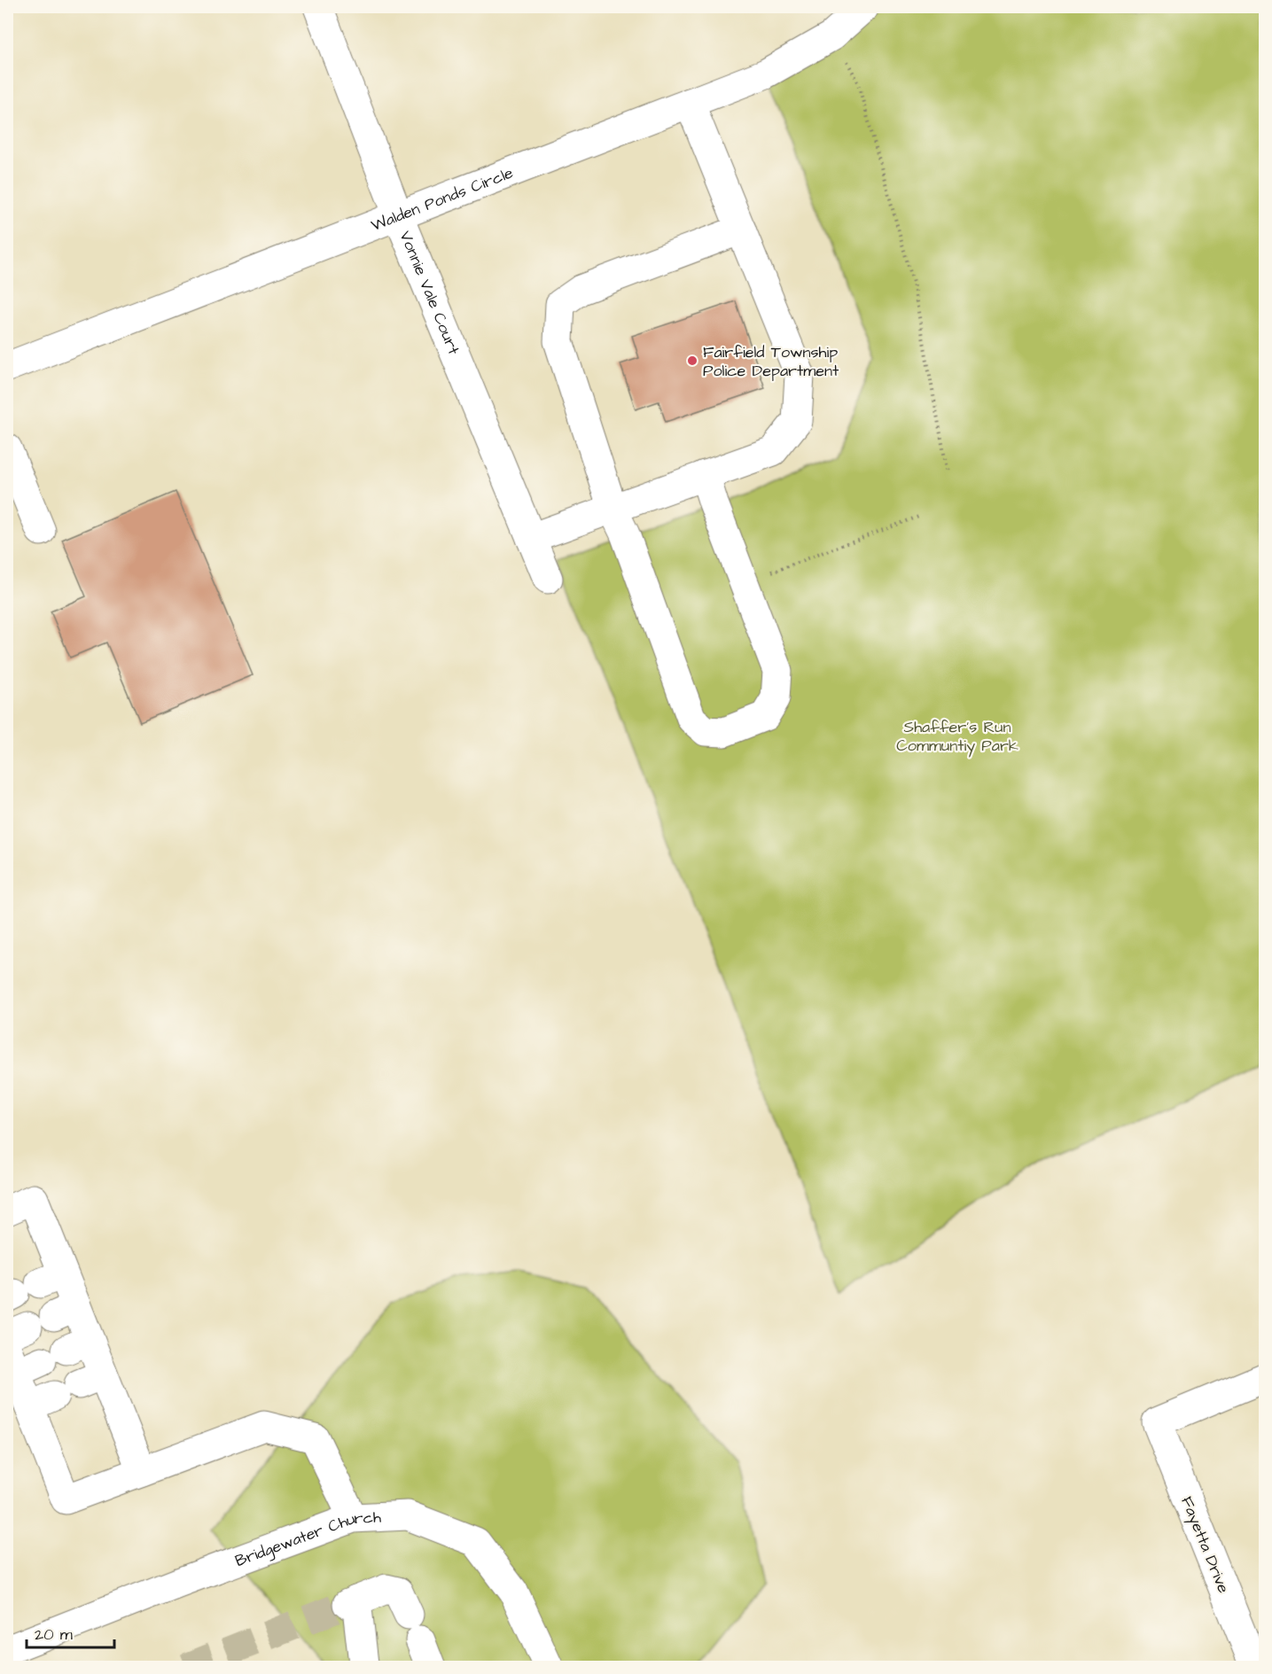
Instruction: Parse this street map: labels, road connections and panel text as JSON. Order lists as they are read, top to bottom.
{
  "streets": {
    "street": [
      "Walden Ponds Circle",
      "Vonnie Vale Court",
      "Bridgewater Church",
      "Fayetta Drive"
    ]
  },
  "crossings": [
    ["Walden Ponds Circle", "Vonnie Vale Court"]
  ],
  "parks": ["Shaffer’s Run Communtiy Park"],
  "places": ["Fairfield Township Police Department"],
  "scale_bar": "20 m"
}
